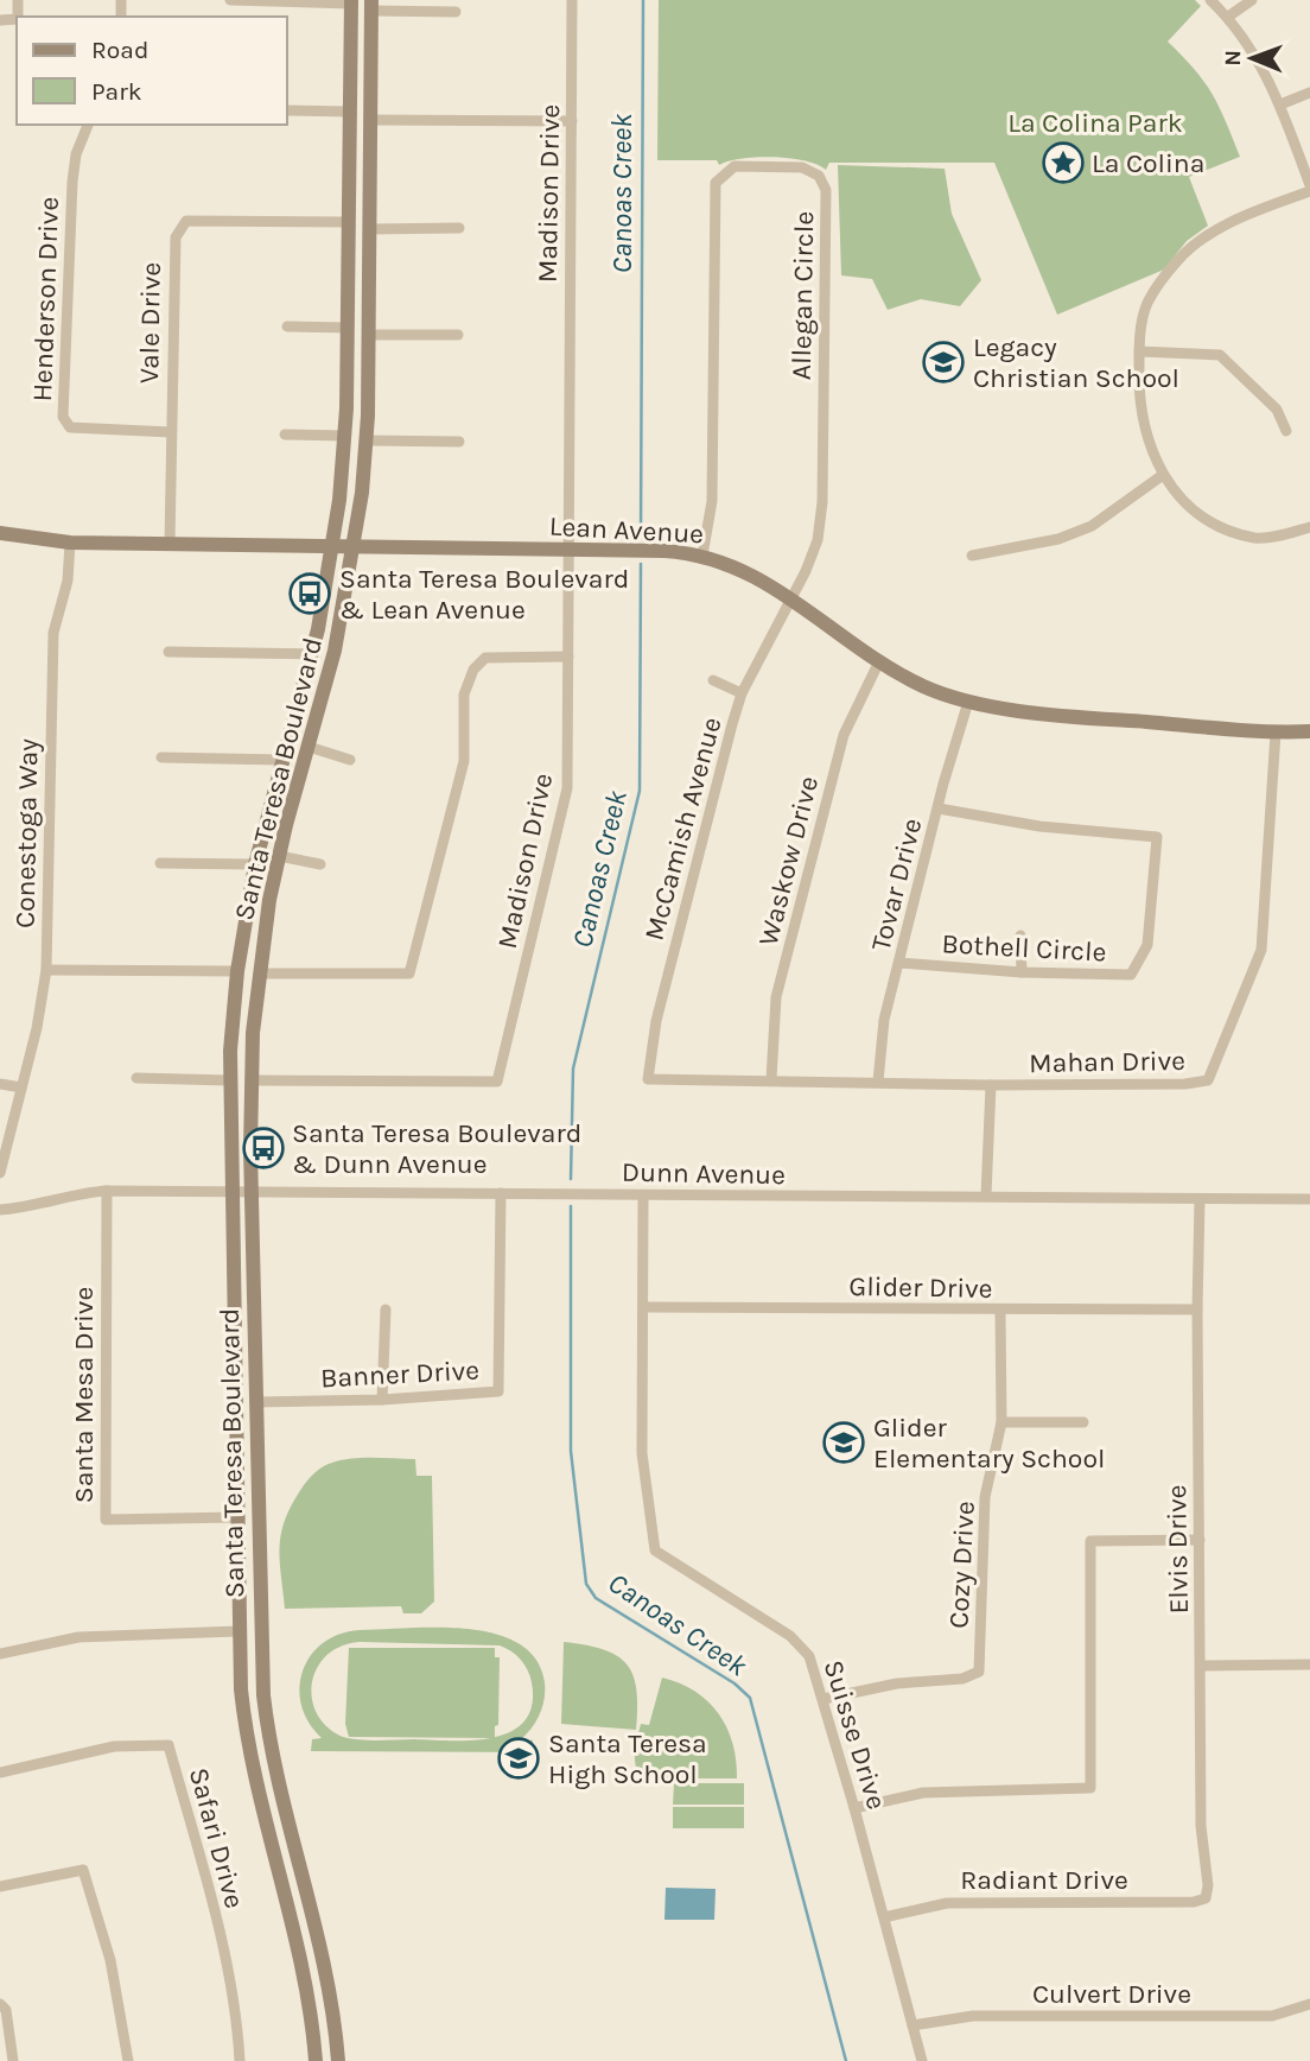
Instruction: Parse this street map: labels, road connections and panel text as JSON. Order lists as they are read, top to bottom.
{
  "streets": {
    "main road": ["Lean Avenue", "Santa Teresa Boulevard"],
    "street": [
      "Madison Drive",
      "Allegan Circle",
      "Henderson Drive",
      "Vale Drive",
      "McCamish Avenue",
      "Conestoga Way",
      "Waskow Drive",
      "Tovar Drive",
      "Bothell Circle",
      "Mahan Drive",
      "Dunn Avenue",
      "Glider Drive",
      "Banner Drive",
      "Santa Mesa Drive",
      "Elvis Drive",
      "Cozy Drive",
      "Suisse Drive",
      "Safari Drive",
      "Radiant Drive",
      "Culvert Drive"
    ]
  },
  "crossings": [
    ["Madison Drive", "Lean Avenue"],
    ["Madison Drive", "Santa Teresa Boulevard"],
    ["Allegan Circle", "Lean Avenue"],
    ["Allegan Circle", "McCamish Avenue"],
    ["Henderson Drive", "Vale Drive"],
    ["Vale Drive", "Lean Avenue"],
    ["Vale Drive", "Santa Teresa Boulevard"],
    ["Lean Avenue", "Santa Teresa Boulevard"],
    ["Lean Avenue", "McCamish Avenue"],
    ["Lean Avenue", "Conestoga Way"],
    ["Lean Avenue", "Waskow Drive"],
    ["Lean Avenue", "Tovar Drive"],
    ["Lean Avenue", "Mahan Drive"],
    ["Santa Teresa Boulevard", "Dunn Avenue"],
    ["Santa Teresa Boulevard", "Banner Drive"],
    ["Santa Teresa Boulevard", "Santa Mesa Drive"],
    ["McCamish Avenue", "Mahan Drive"],
    ["Waskow Drive", "Mahan Drive"],
    ["Tovar Drive", "Bothell Circle"],
    ["Tovar Drive", "Mahan Drive"],
    ["Dunn Avenue", "Banner Drive"],
    ["Dunn Avenue", "Santa Mesa Drive"],
    ["Dunn Avenue", "Elvis Drive"],
    ["Dunn Avenue", "Suisse Drive"],
    ["Glider Drive", "Elvis Drive"],
    ["Glider Drive", "Cozy Drive"],
    ["Glider Drive", "Suisse Drive"],
    ["Elvis Drive", "Radiant Drive"],
    ["Cozy Drive", "Suisse Drive"],
    ["Suisse Drive", "Radiant Drive"],
    ["Suisse Drive", "Culvert Drive"]
  ],
  "water": ["Canoas Creek"],
  "parks": ["La Colina Park"],
  "places": {
    "place": ["La Colina"],
    "school or university": ["Legacy Christian School", "Glider Elementary School", "Santa Teresa High School"],
    "bus stop": ["Santa Teresa Boulevard & Lean Avenue", "Santa Teresa Boulevard & Dunn Avenue"]
  },
  "legend": ["Road", "Park"],
  "north": "left"
}
